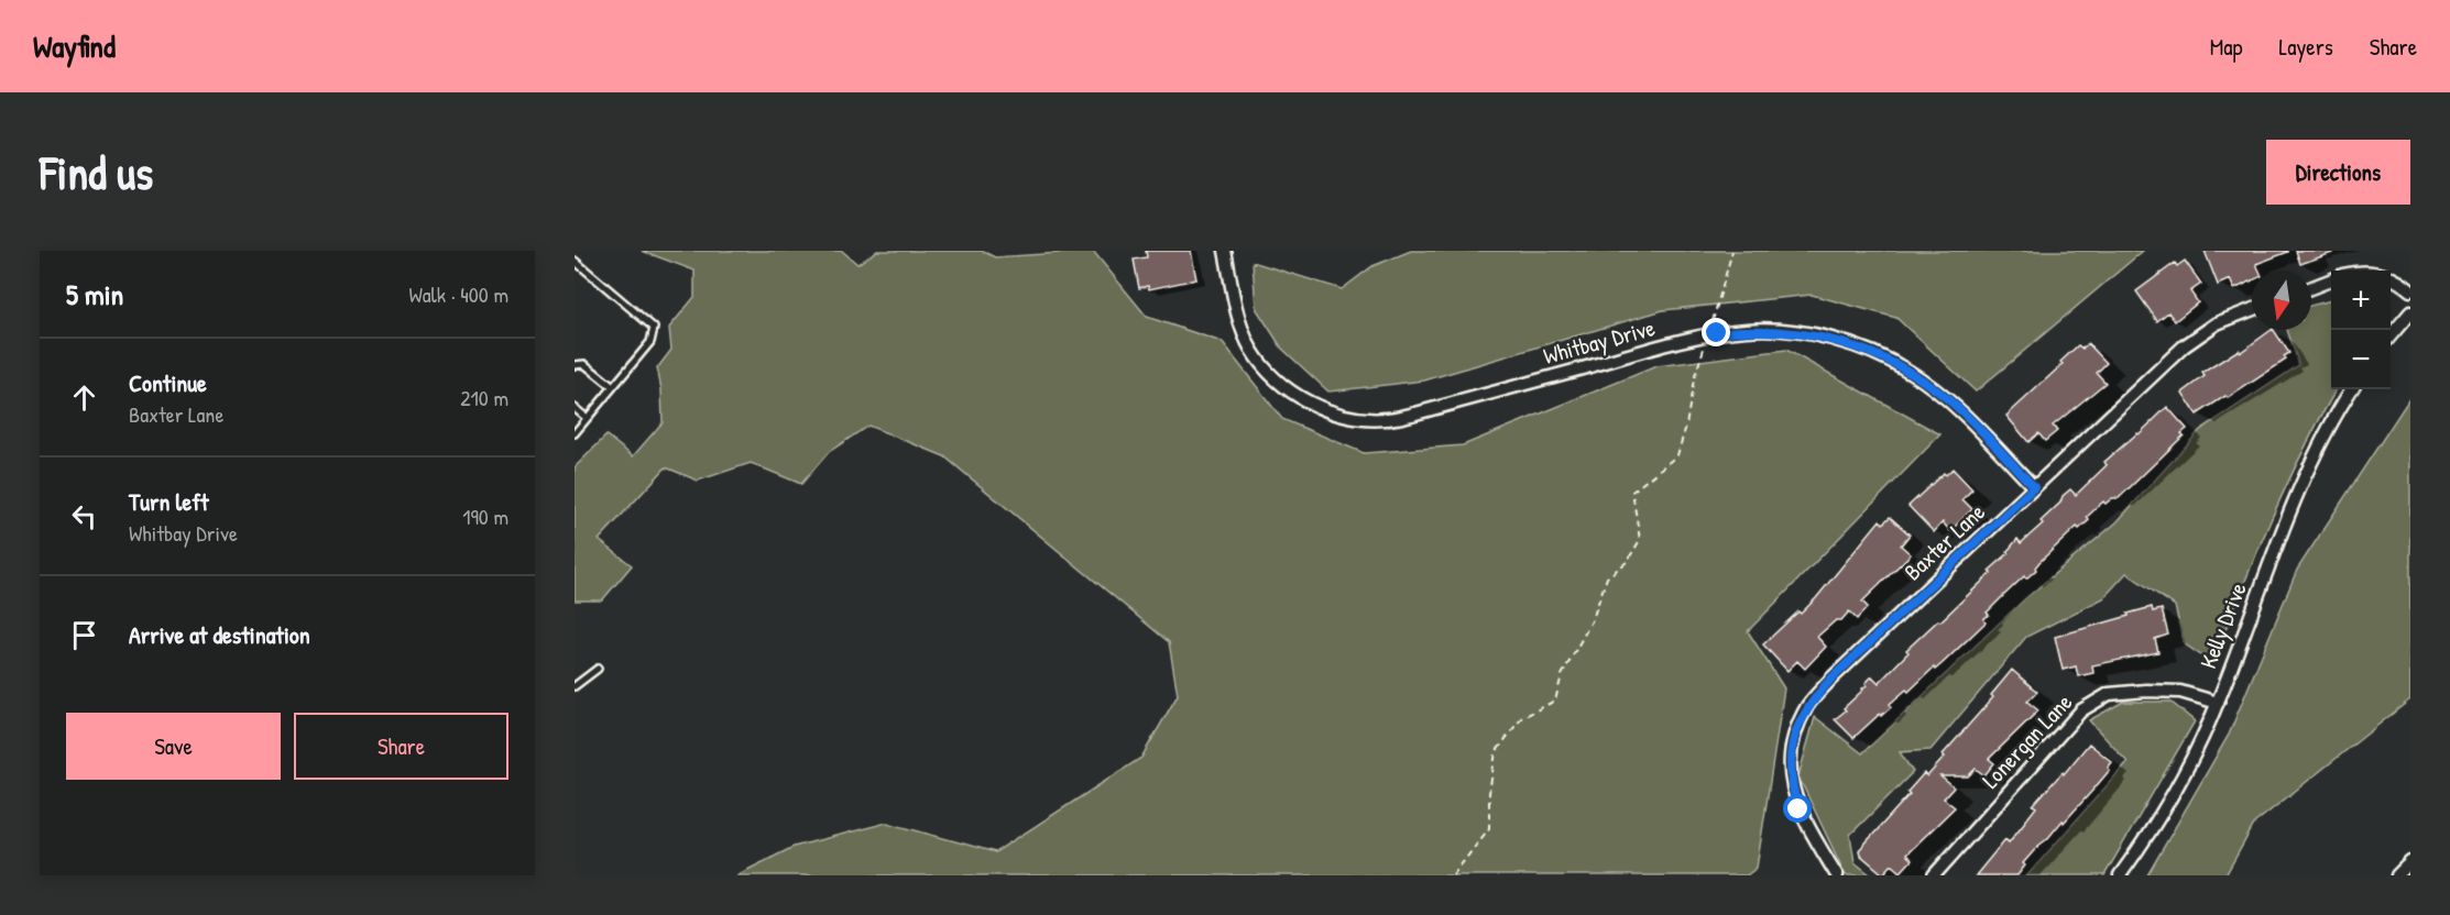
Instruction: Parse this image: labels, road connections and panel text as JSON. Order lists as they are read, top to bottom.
{
  "streets": {
    "street": [
      "Whitbay Drive",
      "Baxter Lane",
      "Kelly Drive",
      "Lonergan Lane"
    ]
  },
  "crossings": [
    ["Whitbay Drive", "Baxter Lane"],
    ["Kelly Drive", "Lonergan Lane"]
  ],
  "north": "bottom",
  "page": {
    "header": "Wayfind",
    "nav": ["Map", "Layers", "Share"],
    "buttons": [
      "Directions",
      ["Save", "Share"]
    ],
    "title": "Find us",
    "heading": ["5 min", "Walk · 400 m"],
    "map_buttons": ["+", "−"],
    "list": [
      ["Continue", "Baxter Lane", "210 m"],
      ["Turn left", "Whitbay Drive", "190 m"],
      "Arrive at destination"
    ]
  }
}
